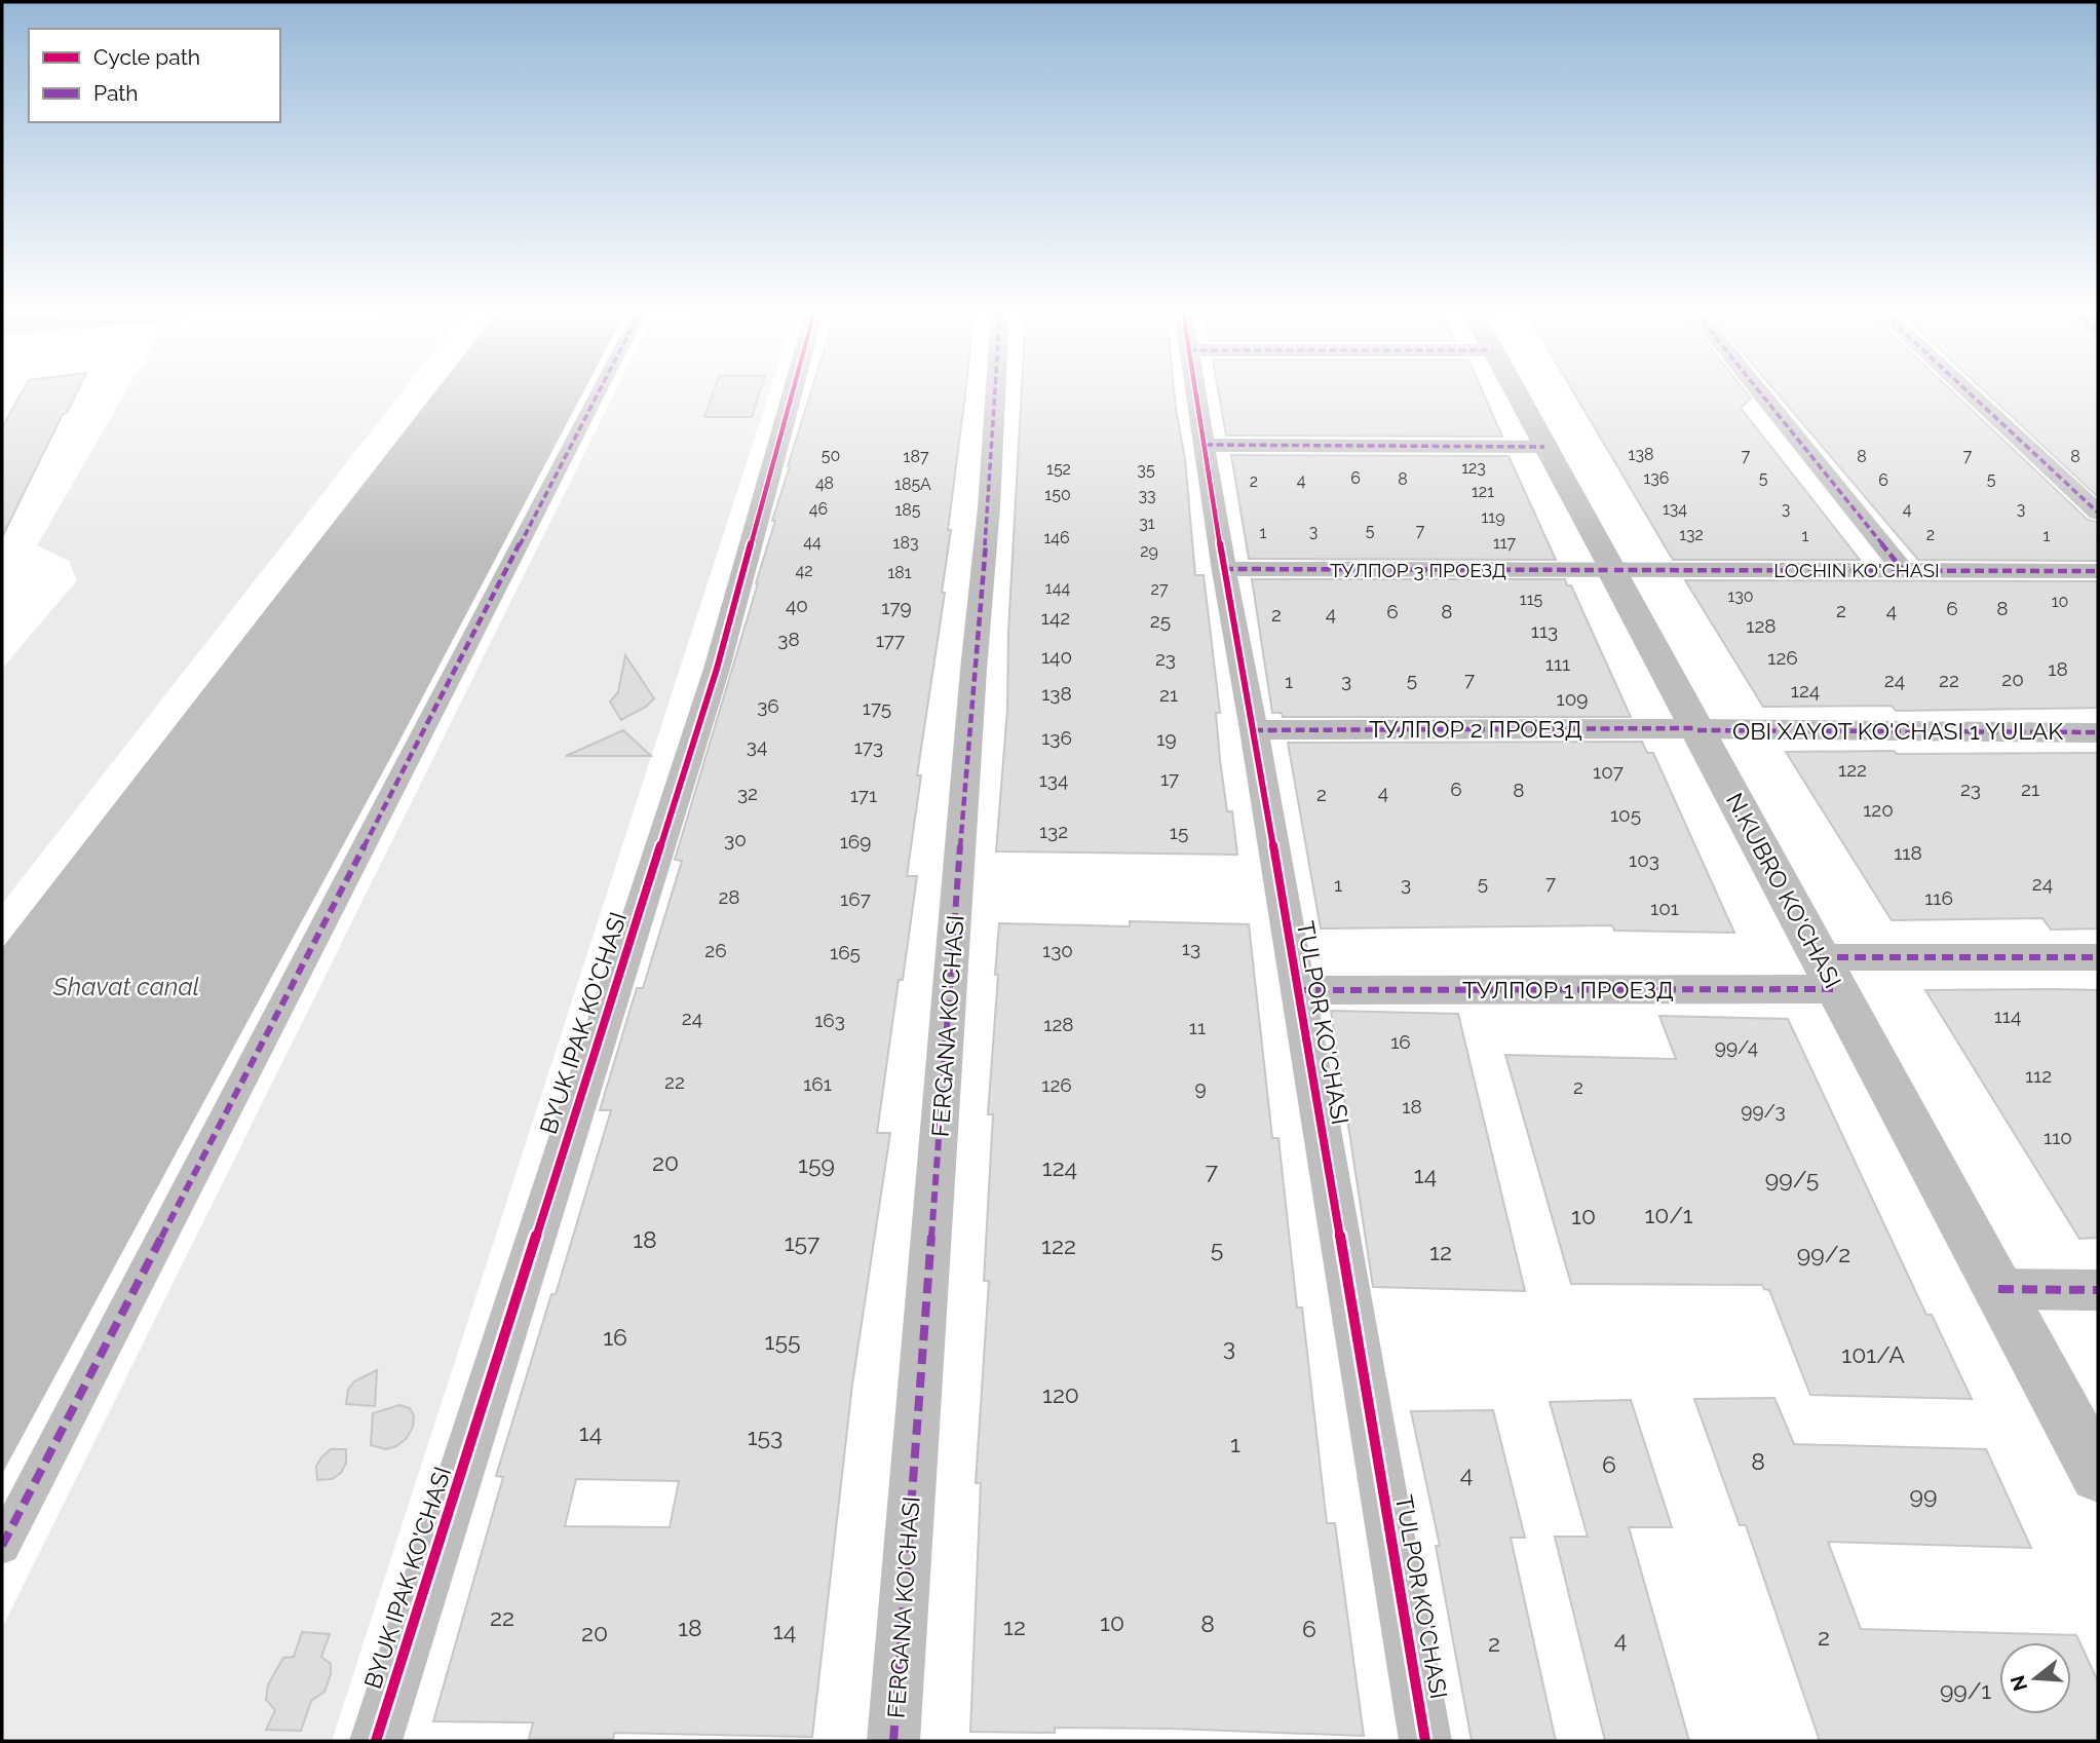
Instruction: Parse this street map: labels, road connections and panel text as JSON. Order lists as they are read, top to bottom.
{
  "streets": {
    "street": [
      "ТУЛПОР 3 ПРОЕЗД",
      "LOCHIN KO'CHASI",
      "ТУЛПОР 2 ПРОЕЗД",
      "OBI XAYOT KO'CHASI 1 YULAK",
      "N.KUBRO KO'CHASI",
      "ТУЛПОР 1 ПРОЕЗД",
      "BYUK IPAK KO'CHASI",
      "TULPOR KO'CHASI",
      "FERGANA KO'CHASI"
    ]
  },
  "crossings": [
    ["ТУЛПОР 3 ПРОЕЗД", "LOCHIN KO'CHASI"],
    ["ТУЛПОР 3 ПРОЕЗД", "N.KUBRO KO'CHASI"],
    ["ТУЛПОР 3 ПРОЕЗД", "TULPOR KO'CHASI"],
    ["LOCHIN KO'CHASI", "N.KUBRO KO'CHASI"],
    ["ТУЛПОР 2 ПРОЕЗД", "OBI XAYOT KO'CHASI 1 YULAK"],
    ["ТУЛПОР 2 ПРОЕЗД", "N.KUBRO KO'CHASI"],
    ["ТУЛПОР 2 ПРОЕЗД", "TULPOR KO'CHASI"],
    ["OBI XAYOT KO'CHASI 1 YULAK", "N.KUBRO KO'CHASI"],
    ["N.KUBRO KO'CHASI", "ТУЛПОР 1 ПРОЕЗД"],
    ["ТУЛПОР 1 ПРОЕЗД", "TULPOR KO'CHASI"]
  ],
  "water": ["Shavat canal"],
  "house_numbers": [
    "138",
    "50",
    "7",
    "7",
    "187",
    "8",
    "8",
    "123",
    "152",
    "35",
    "6",
    "136",
    "5",
    "8",
    "5",
    "4",
    "6",
    "2",
    "48",
    "185А",
    "121",
    "150",
    "33",
    "46",
    "134",
    "3",
    "4",
    "3",
    "185",
    "119",
    "31",
    "5",
    "7",
    "3",
    "1",
    "132",
    "2",
    "1",
    "1",
    "146",
    "44",
    "183",
    "117",
    "29",
    "42",
    "181",
    "144",
    "27",
    "130",
    "115",
    "10",
    "40",
    "179",
    "6",
    "8",
    "2",
    "4",
    "6",
    "8",
    "4",
    "2",
    "142",
    "25",
    "128",
    "113",
    "38",
    "177",
    "140",
    "126",
    "23",
    "111",
    "18",
    "5",
    "7",
    "20",
    "3",
    "24",
    "22",
    "1",
    "124",
    "138",
    "21",
    "109",
    "36",
    "175",
    "136",
    "19",
    "34",
    "173",
    "122",
    "107",
    "17",
    "134",
    "6",
    "23",
    "21",
    "8",
    "4",
    "32",
    "2",
    "171",
    "120",
    "105",
    "132",
    "15",
    "30",
    "169",
    "118",
    "103",
    "5",
    "7",
    "3",
    "24",
    "1",
    "28",
    "116",
    "167",
    "101",
    "13",
    "26",
    "130",
    "165",
    "114",
    "24",
    "163",
    "128",
    "11",
    "16",
    "99/4",
    "112",
    "22",
    "161",
    "126",
    "2",
    "9",
    "18",
    "99/3",
    "110",
    "20",
    "159",
    "124",
    "7",
    "14",
    "99/5",
    "10/1",
    "10",
    "18",
    "157",
    "122",
    "5",
    "12",
    "99/2",
    "16",
    "155",
    "3",
    "101/A",
    "120",
    "14",
    "153",
    "1",
    "8",
    "6",
    "4",
    "99",
    "22",
    "10",
    "8",
    "12",
    "18",
    "6",
    "14",
    "20",
    "2",
    "4",
    "2",
    "99/1"
  ],
  "legend": ["Cycle path", "Path"],
  "north": "left"
}
